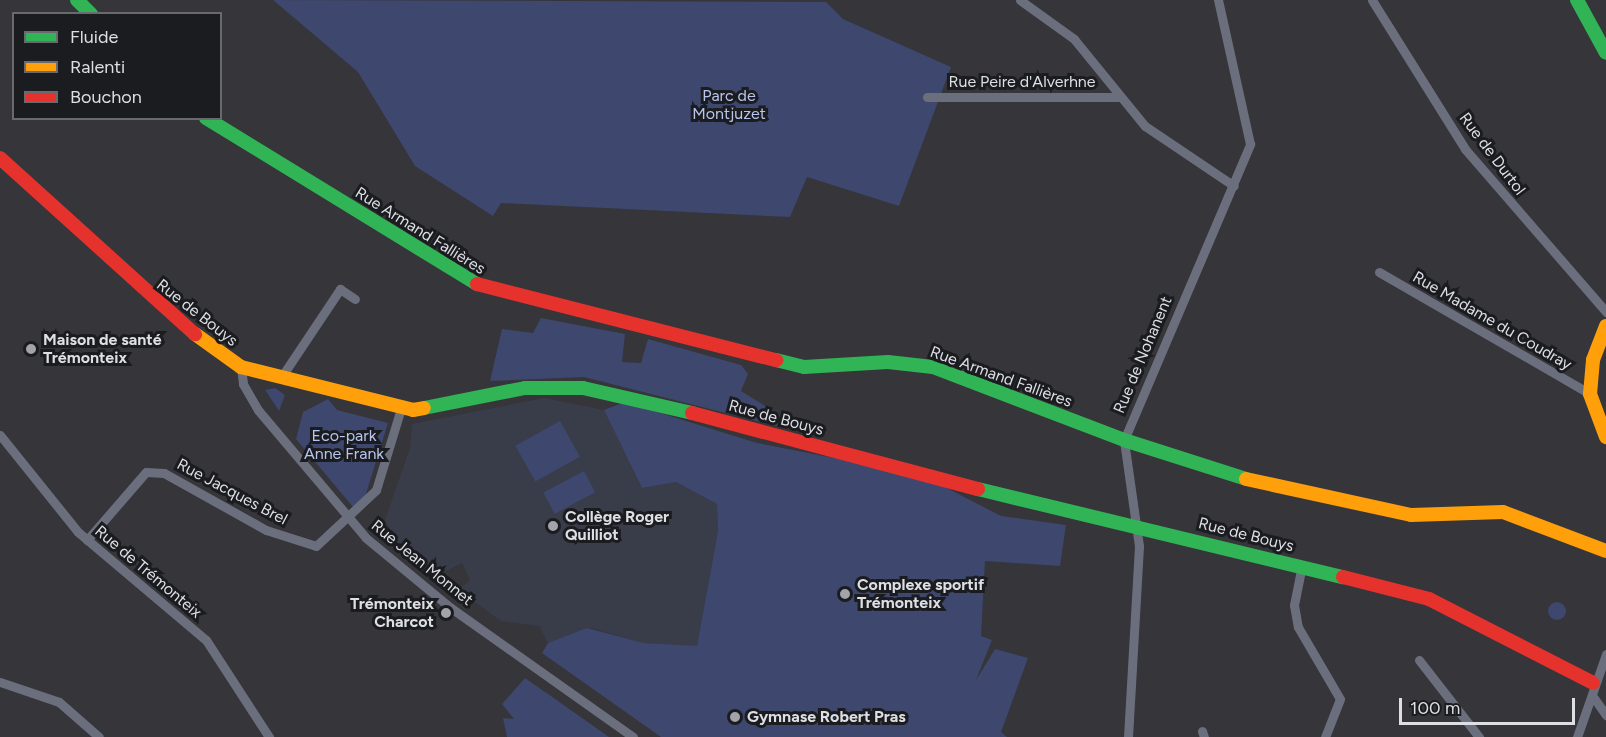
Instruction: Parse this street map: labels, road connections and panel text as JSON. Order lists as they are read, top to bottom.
{
  "streets": {
    "street": [
      "Rue Peire d'Alverhne",
      "Rue de Durtol",
      "Rue Armand Fallières",
      "Rue de Bouys",
      "Rue Madame du Coudray",
      "Rue de Nohanent",
      "Rue Jacques Brel",
      "Rue Jean Monnet",
      "Rue de Trémonteix"
    ]
  },
  "crossings": [
    ["Rue Armand Fallières", "Rue de Nohanent"],
    ["Rue de Bouys", "Rue de Nohanent"],
    ["Rue de Bouys", "Rue Jean Monnet"],
    ["Rue Jacques Brel", "Rue Jean Monnet"],
    ["Rue Jacques Brel", "Rue de Trémonteix"]
  ],
  "parks": ["Parc de Montjuzet", "Eco-park Anne Frank"],
  "places": [
    "Maison de santé Trémonteix",
    "Collège Roger Quilliot",
    "Complexe sportif Trémonteix",
    "Trémonteix Charcot",
    "Gymnase Robert Pras"
  ],
  "legend": ["Fluide", "Ralenti", "Bouchon"],
  "scale_bar": "100 m"
}
